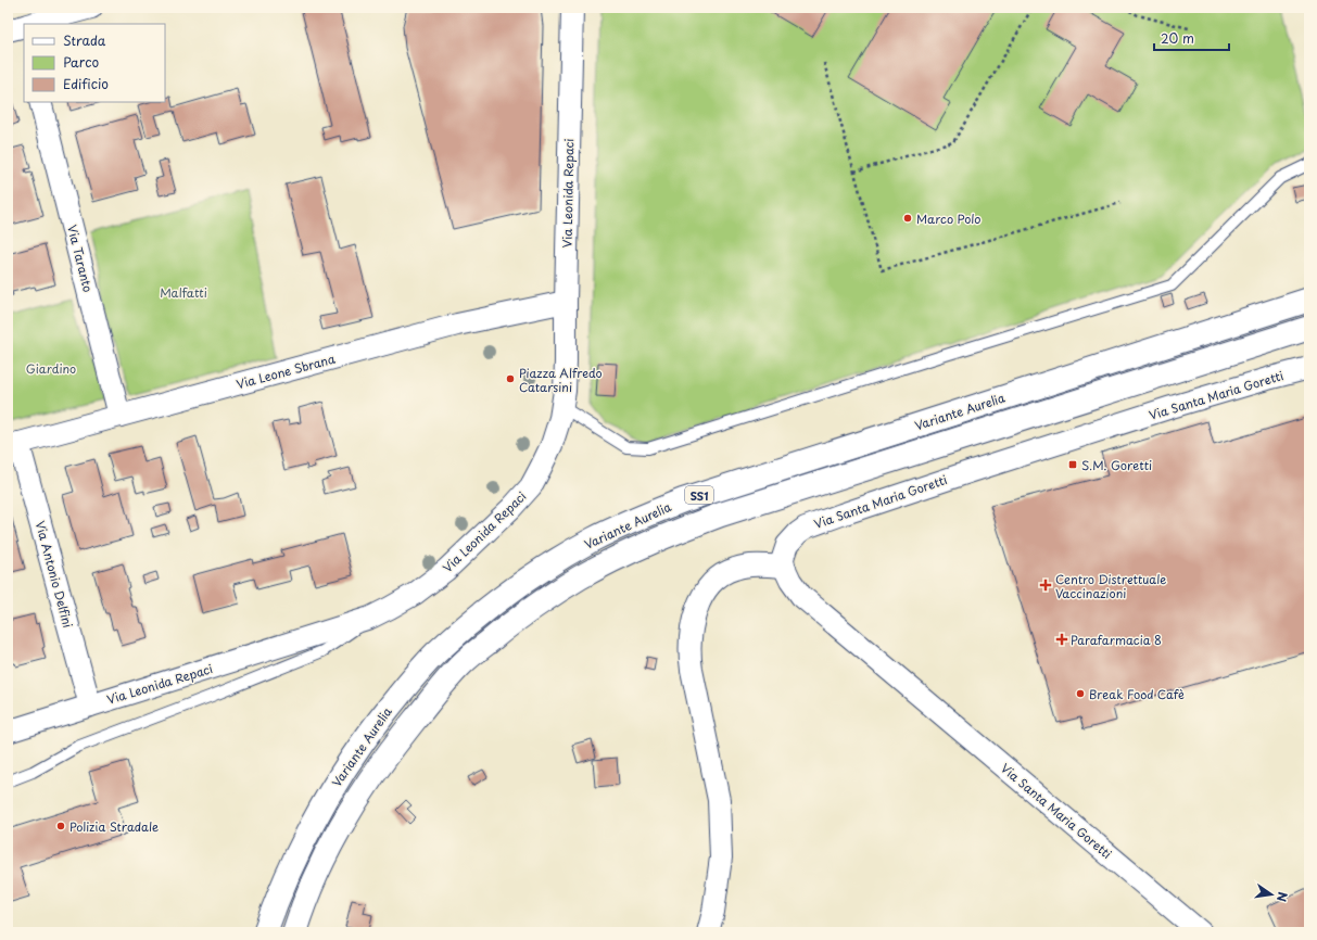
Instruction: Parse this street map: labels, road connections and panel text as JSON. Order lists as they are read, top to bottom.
{
  "streets": {
    "highway": ["Variante Aurelia", "SS1"],
    "street": [
      "Via Leonida Repaci",
      "Via Taranto",
      "Via Leone Sbrana",
      "Via Santa Maria Goretti",
      "Via Antonio Delfini"
    ]
  },
  "crossings": [
    ["Via Leonida Repaci", "Via Leone Sbrana"],
    ["Via Leonida Repaci", "Via Antonio Delfini"],
    ["Via Taranto", "Via Leone Sbrana"],
    ["Via Leone Sbrana", "Via Antonio Delfini"]
  ],
  "parks": ["Malfatti", "Giardino"],
  "places": {
    "other": [
      "Marco Polo",
      "Piazza Alfredo Catarsini",
      "Break Food Cafè",
      "Polizia Stradale"
    ],
    "transit": ["S.M. Goretti"],
    "health": ["Centro Distrettuale Vaccinazioni", "Parafarmacia 8"]
  },
  "legend": ["Strada", "Parco", "Edificio"],
  "scale_bar": "20 m",
  "north": "right"
}
